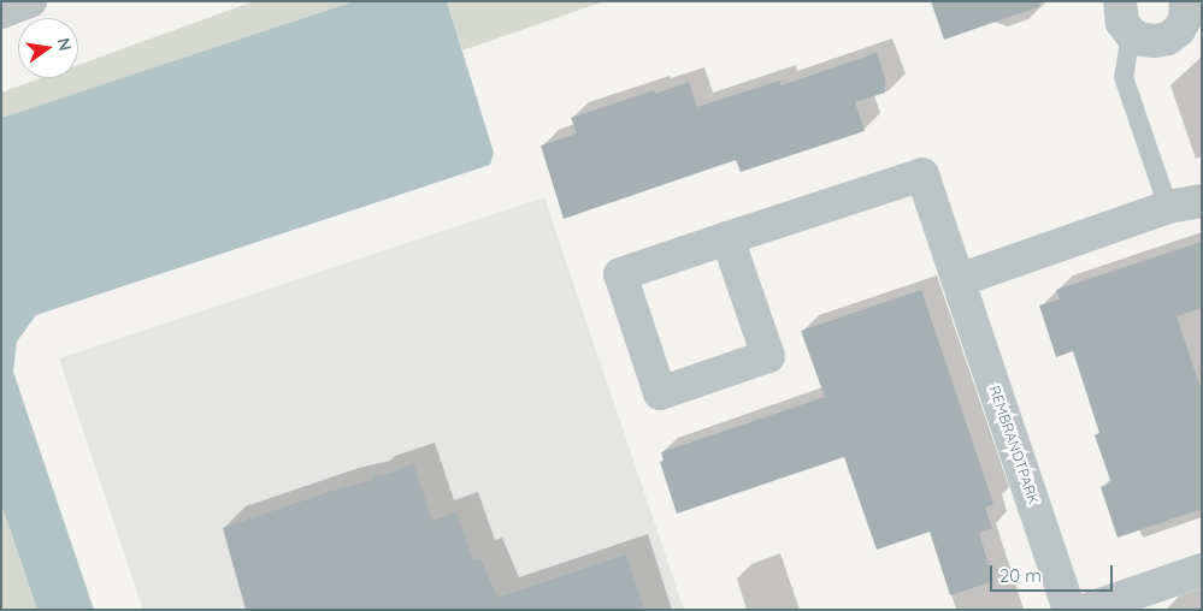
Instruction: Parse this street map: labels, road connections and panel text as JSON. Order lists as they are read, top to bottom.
{
  "streets": {
    "street": ["REMBRANDTPARK"]
  },
  "scale_bar": "20 m",
  "north": "right"
}
